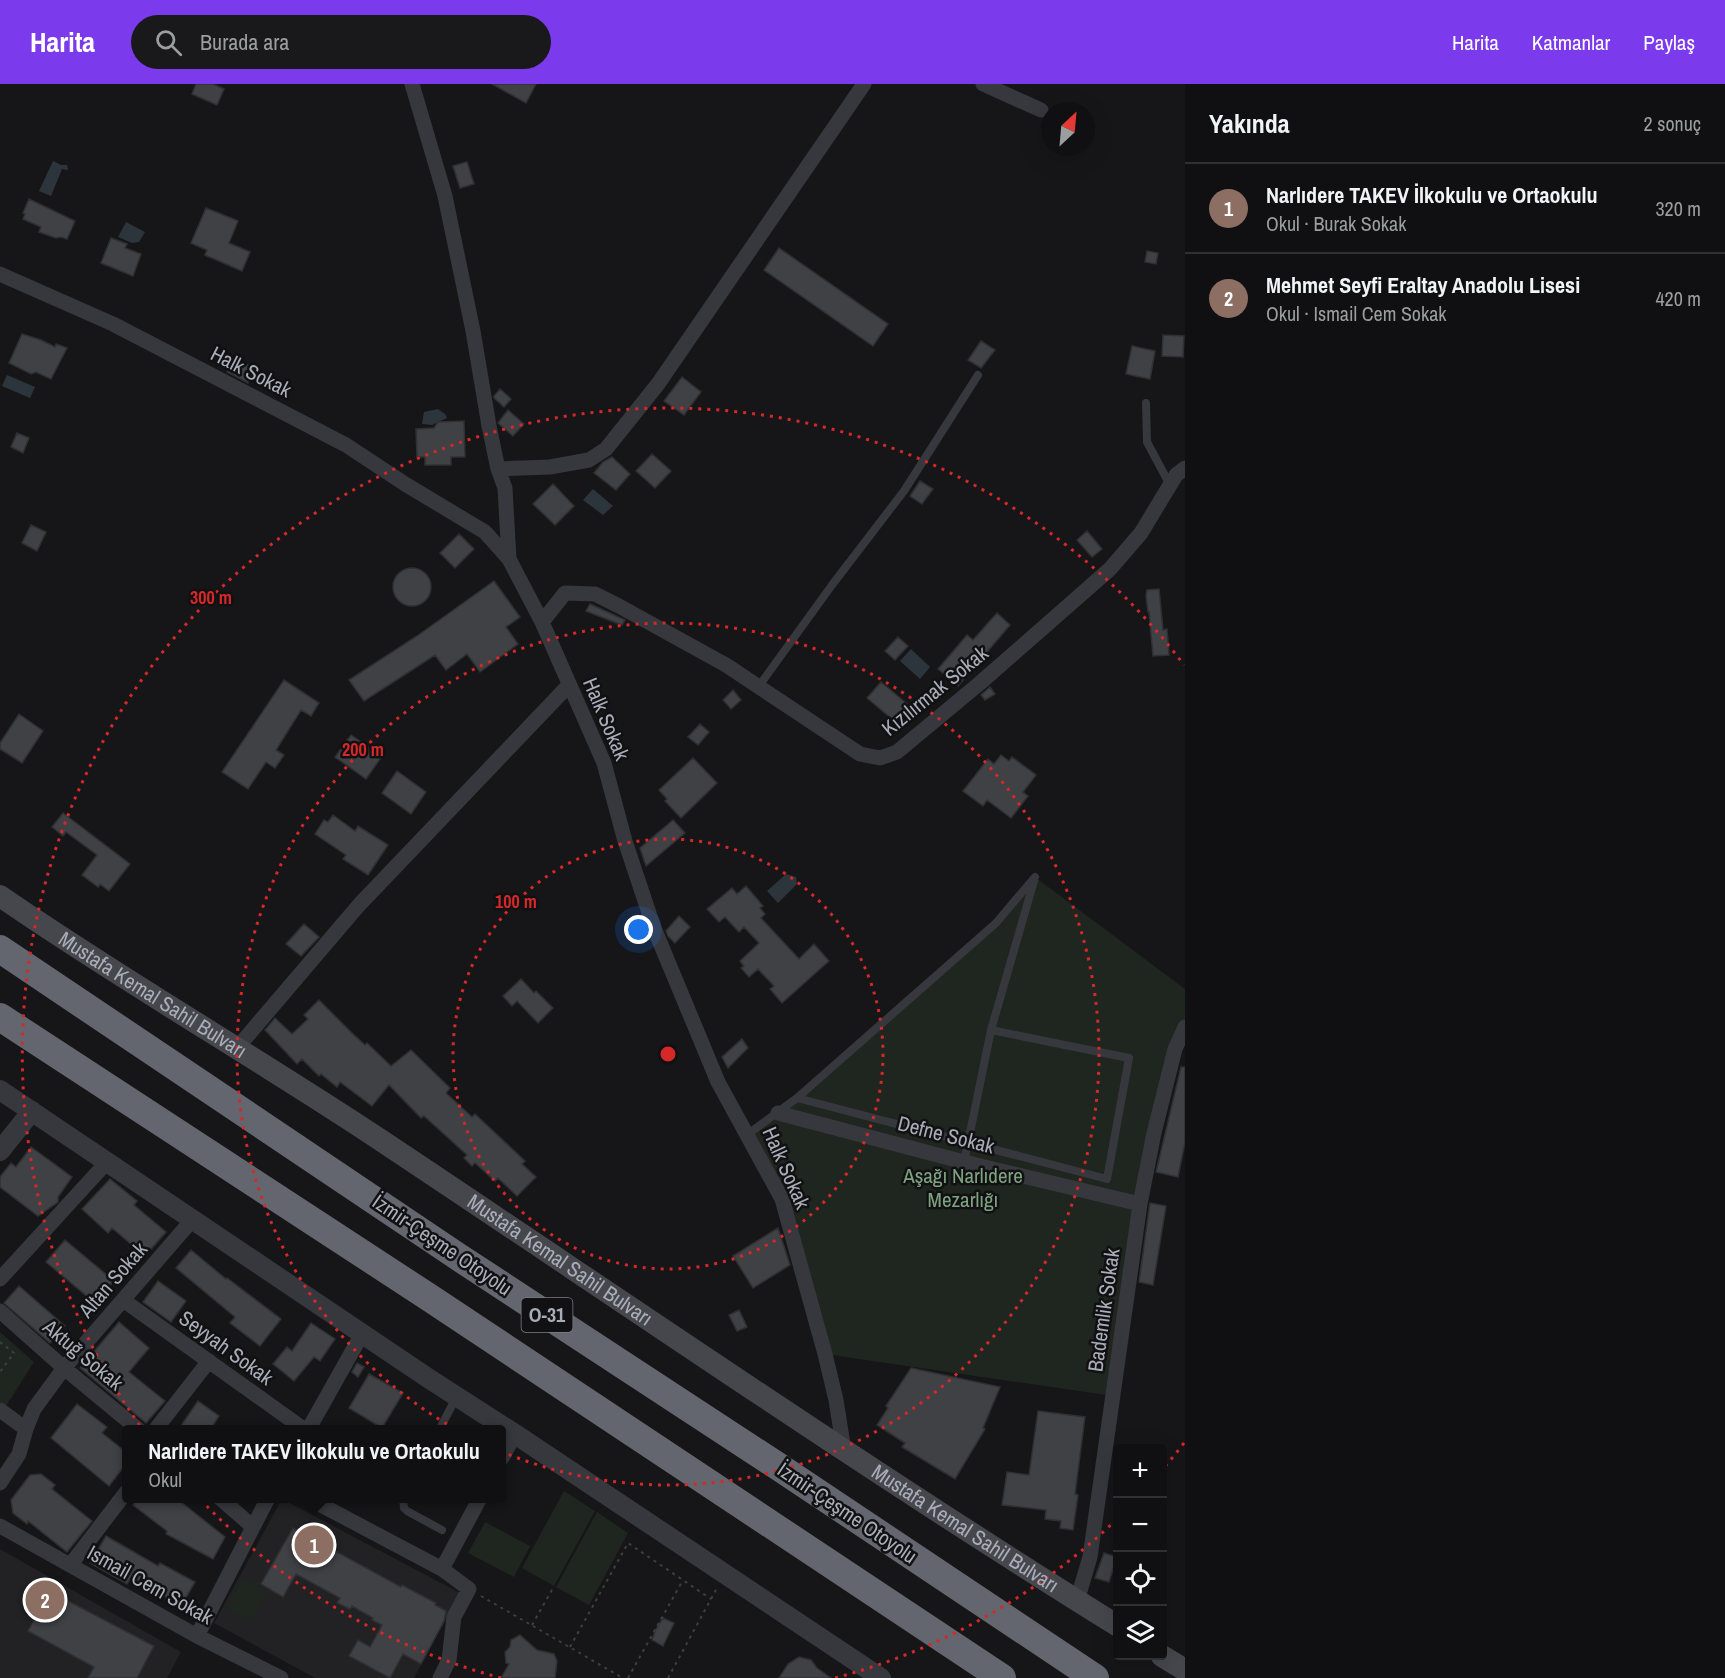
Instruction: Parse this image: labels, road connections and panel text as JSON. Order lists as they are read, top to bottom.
{
  "streets": {
    "highway": ["İzmir-Çeşme Otoyolu", "O-31"],
    "main road": ["Mustafa Kemal Sahil Bulvarı"],
    "street": [
      "Halk Sokak",
      "Kızılırmak Sokak",
      "Defne Sokak",
      "Altan Sokak",
      "Bademlik Sokak",
      "Seyyah Sokak",
      "Aktuğ Sokak",
      "Ismail Cem Sokak"
    ]
  },
  "crossings": [
    ["Halk Sokak", "Kızılırmak Sokak"],
    ["Halk Sokak", "Mustafa Kemal Sahil Bulvarı"],
    ["Mustafa Kemal Sahil Bulvarı", "Bademlik Sokak"],
    ["Defne Sokak", "Bademlik Sokak"],
    ["Altan Sokak", "Seyyah Sokak"],
    ["Altan Sokak", "Aktuğ Sokak"]
  ],
  "parks": ["Aşağı Narlıdere Mezarlığı"],
  "north": "top right",
  "page": {
    "header": "Harita",
    "search": "Burada ara",
    "nav": ["Harita", "Katmanlar", "Paylaş"],
    "heading": ["Yakında", "2 sonuç"],
    "list": [
      {
        "mark": "1",
        "name": "Narlıdere TAKEV İlkokulu ve Ortaokulu",
        "note": "Okul · Burak Sokak",
        "value": "320 m"
      },
      {
        "mark": "2",
        "name": "Mehmet Seyfi Eraltay Anadolu Lisesi",
        "note": "Okul · Ismail Cem Sokak",
        "value": "420 m"
      }
    ],
    "popup": ["Narlıdere TAKEV İlkokulu ve Ortaokulu", "Okul"],
    "map_buttons": ["+", "−"],
    "pins": ["1", "2"]
  },
  "rings": ["300 m", "200 m", "100 m"]
}
